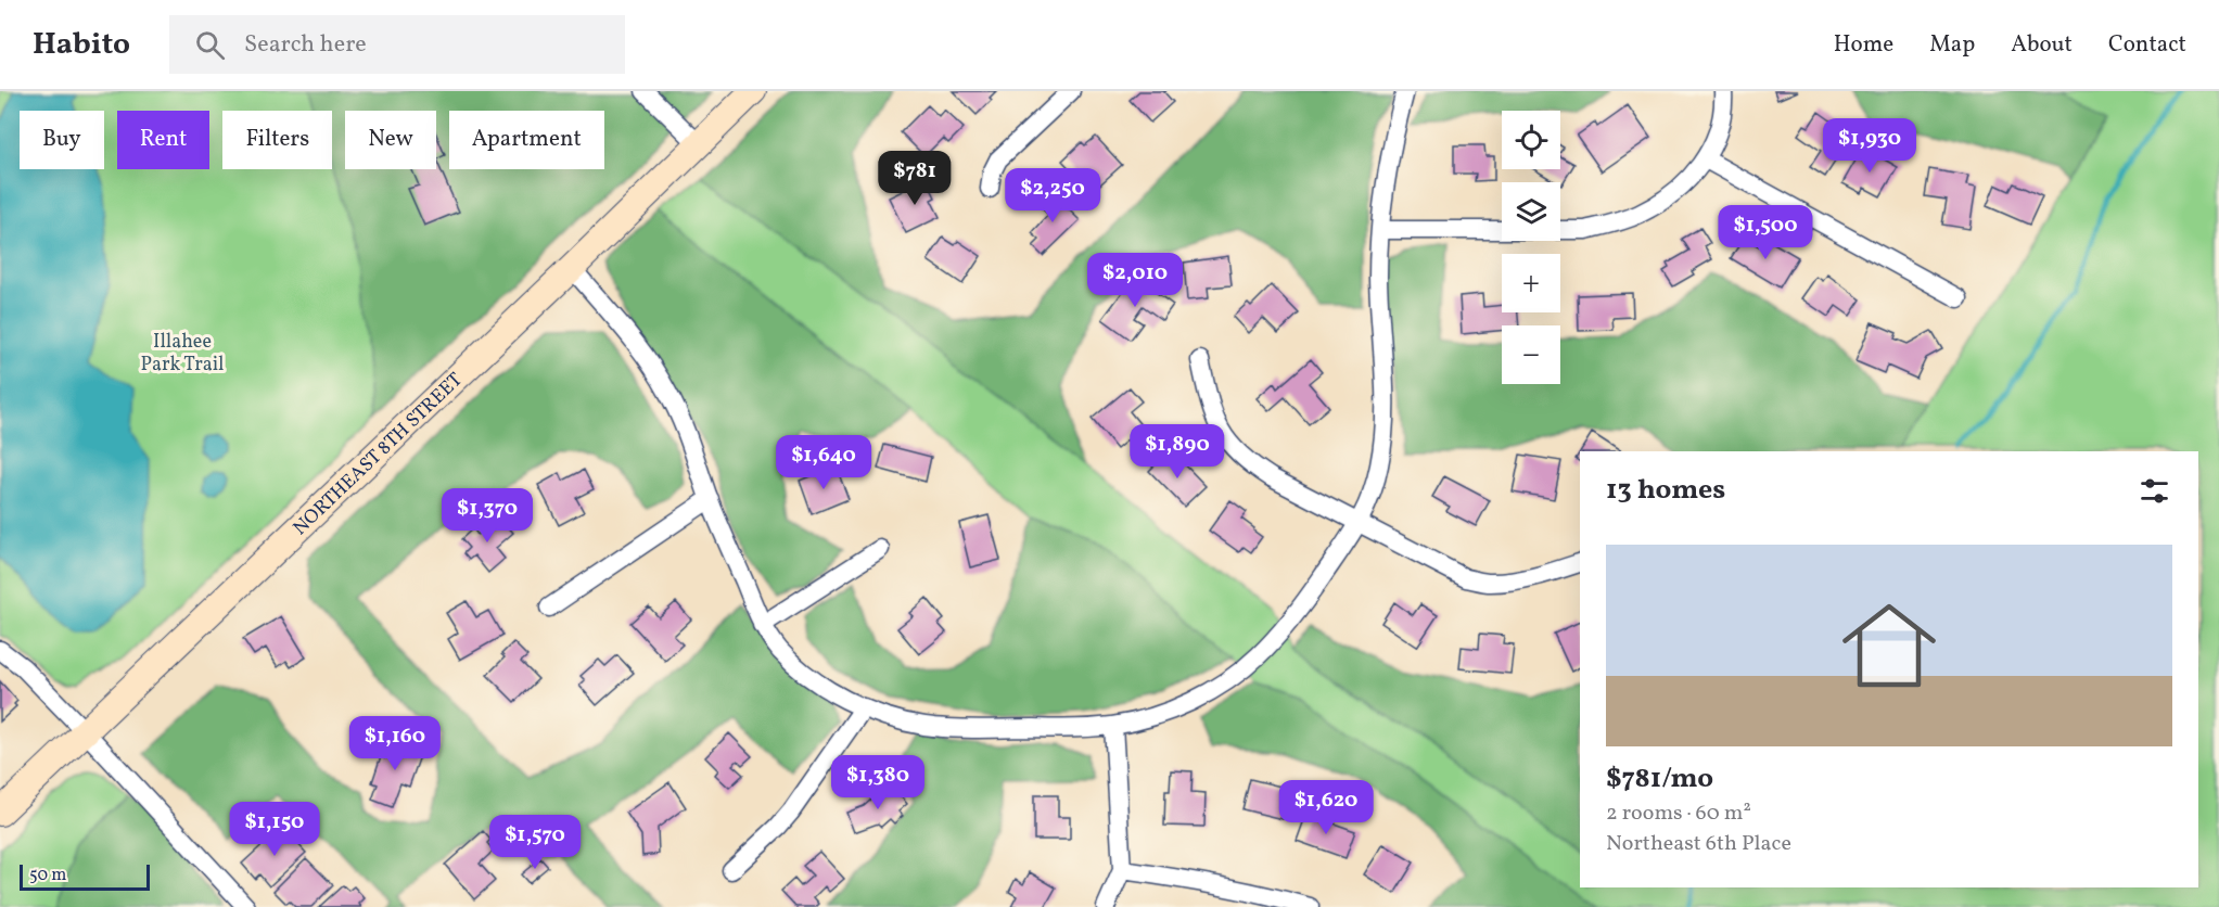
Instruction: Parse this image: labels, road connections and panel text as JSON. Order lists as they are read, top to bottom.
{
  "streets": {
    "street": ["NORTHEAST 8TH STREET"]
  },
  "parks": ["Illahee Park Trail"],
  "scale_bar": "50 m",
  "page": {
    "header": "Habito",
    "search": "Search here",
    "nav": [
      "Home",
      "Map",
      "About",
      "Contact"
    ],
    "map_buttons": ["+", "−"],
    "chip": [
      "Buy",
      "Rent",
      "Filters",
      "New",
      "Apartment"
    ],
    "price": [
      "$1,930",
      "$781",
      "$2,250",
      "$1,500",
      "$2,010",
      "$1,890",
      "$1,640",
      "$1,370",
      "$1,160",
      "$1,380",
      "$1,620",
      "$1,150",
      "$1,570"
    ],
    "heading": "13 homes",
    "list": [
      {
        "name": "$781/mo",
        "note": "2 rooms · 60 m² · Northeast 6th Place"
      }
    ],
    "scale": "50 m"
  }
}
